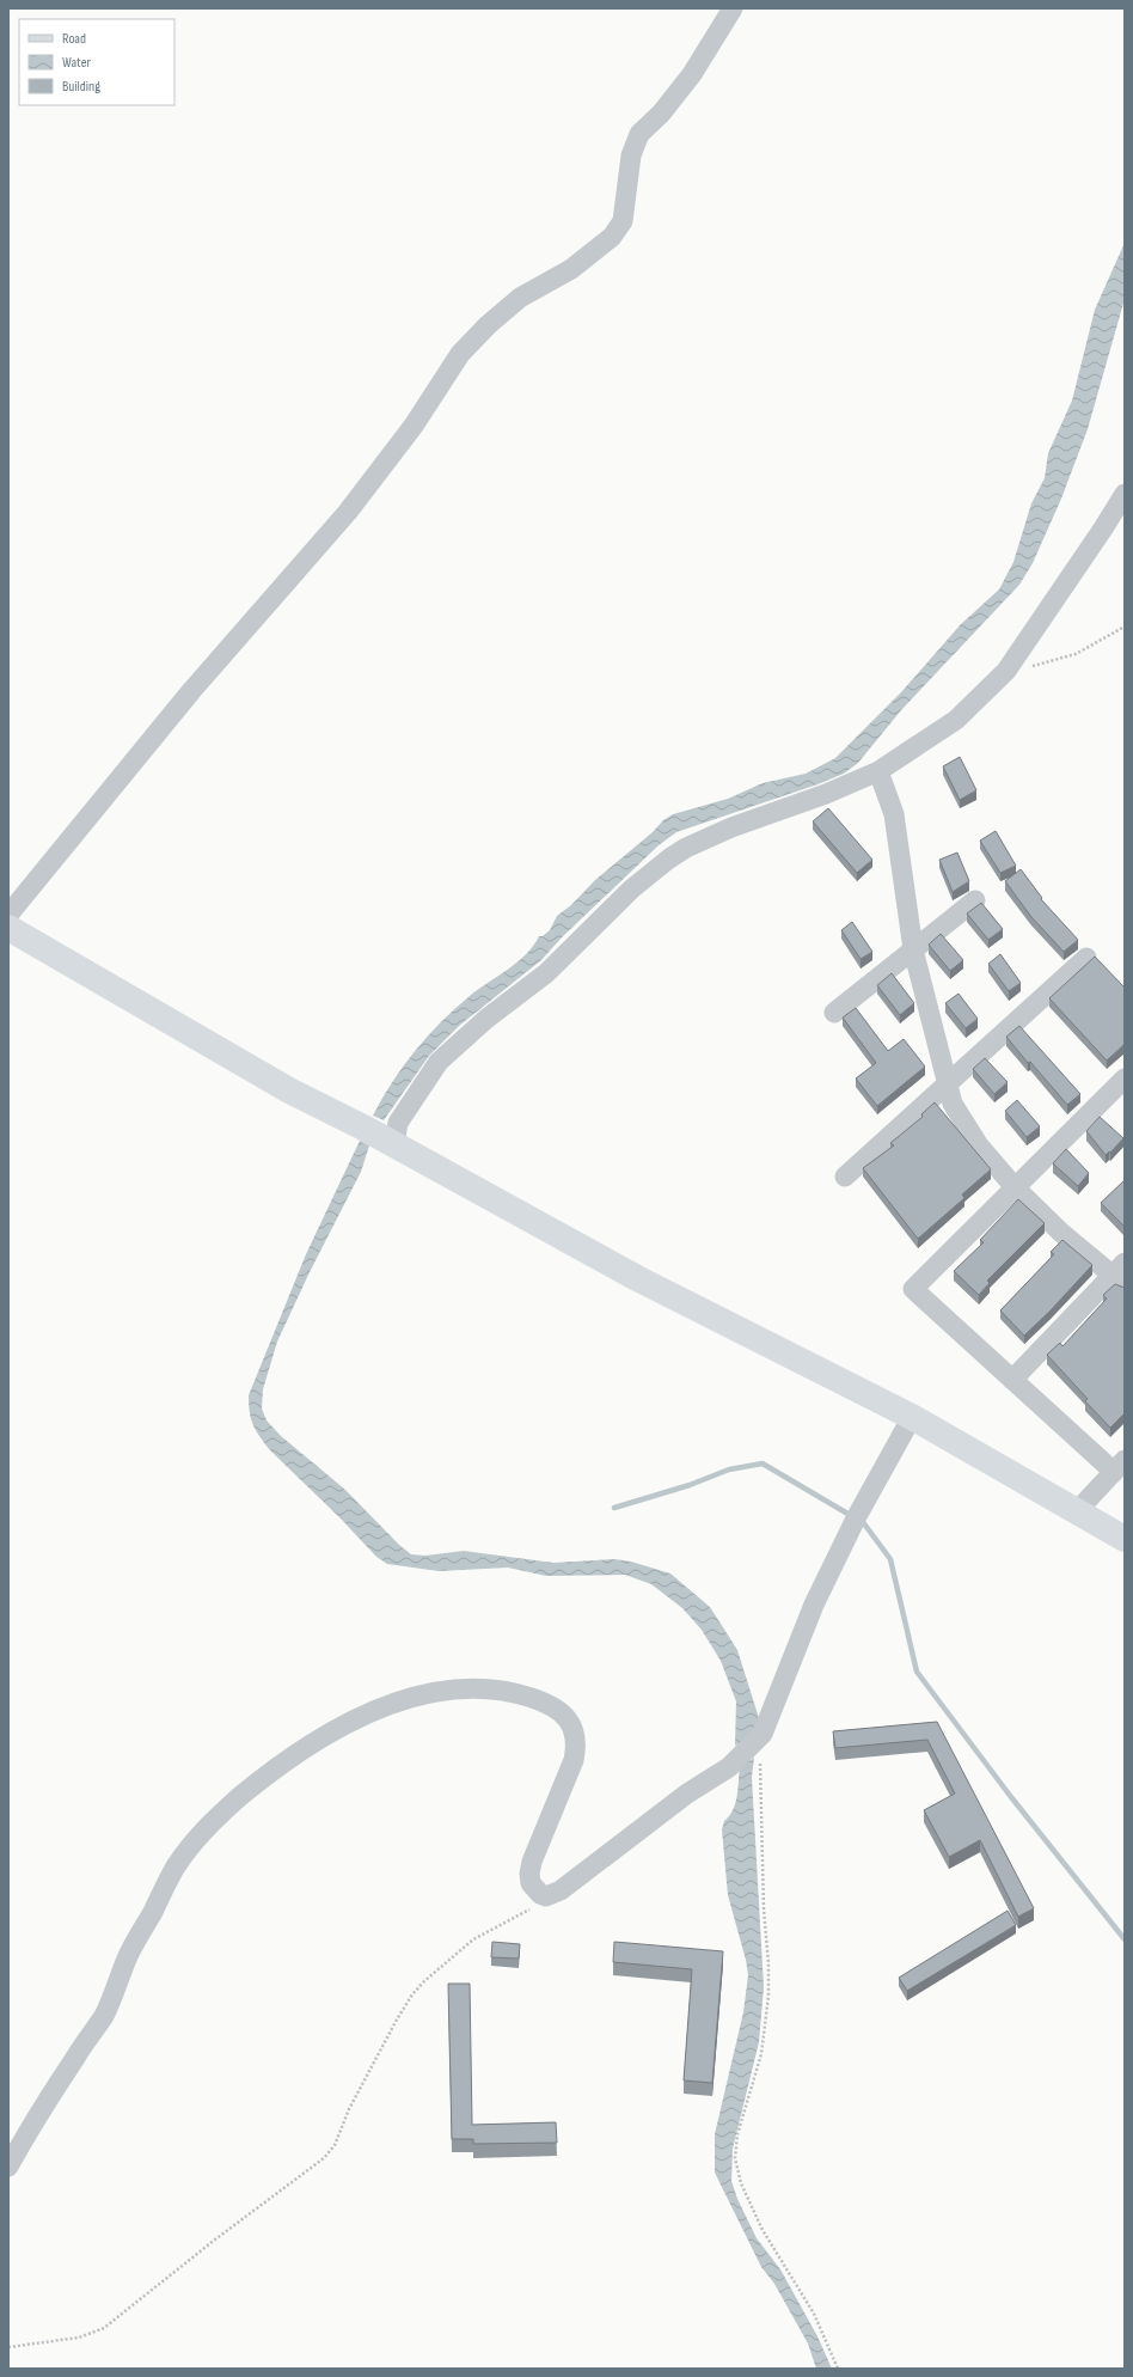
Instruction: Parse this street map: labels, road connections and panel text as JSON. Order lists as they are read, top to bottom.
{
  "legend": ["Road", "Water", "Building"]
}
